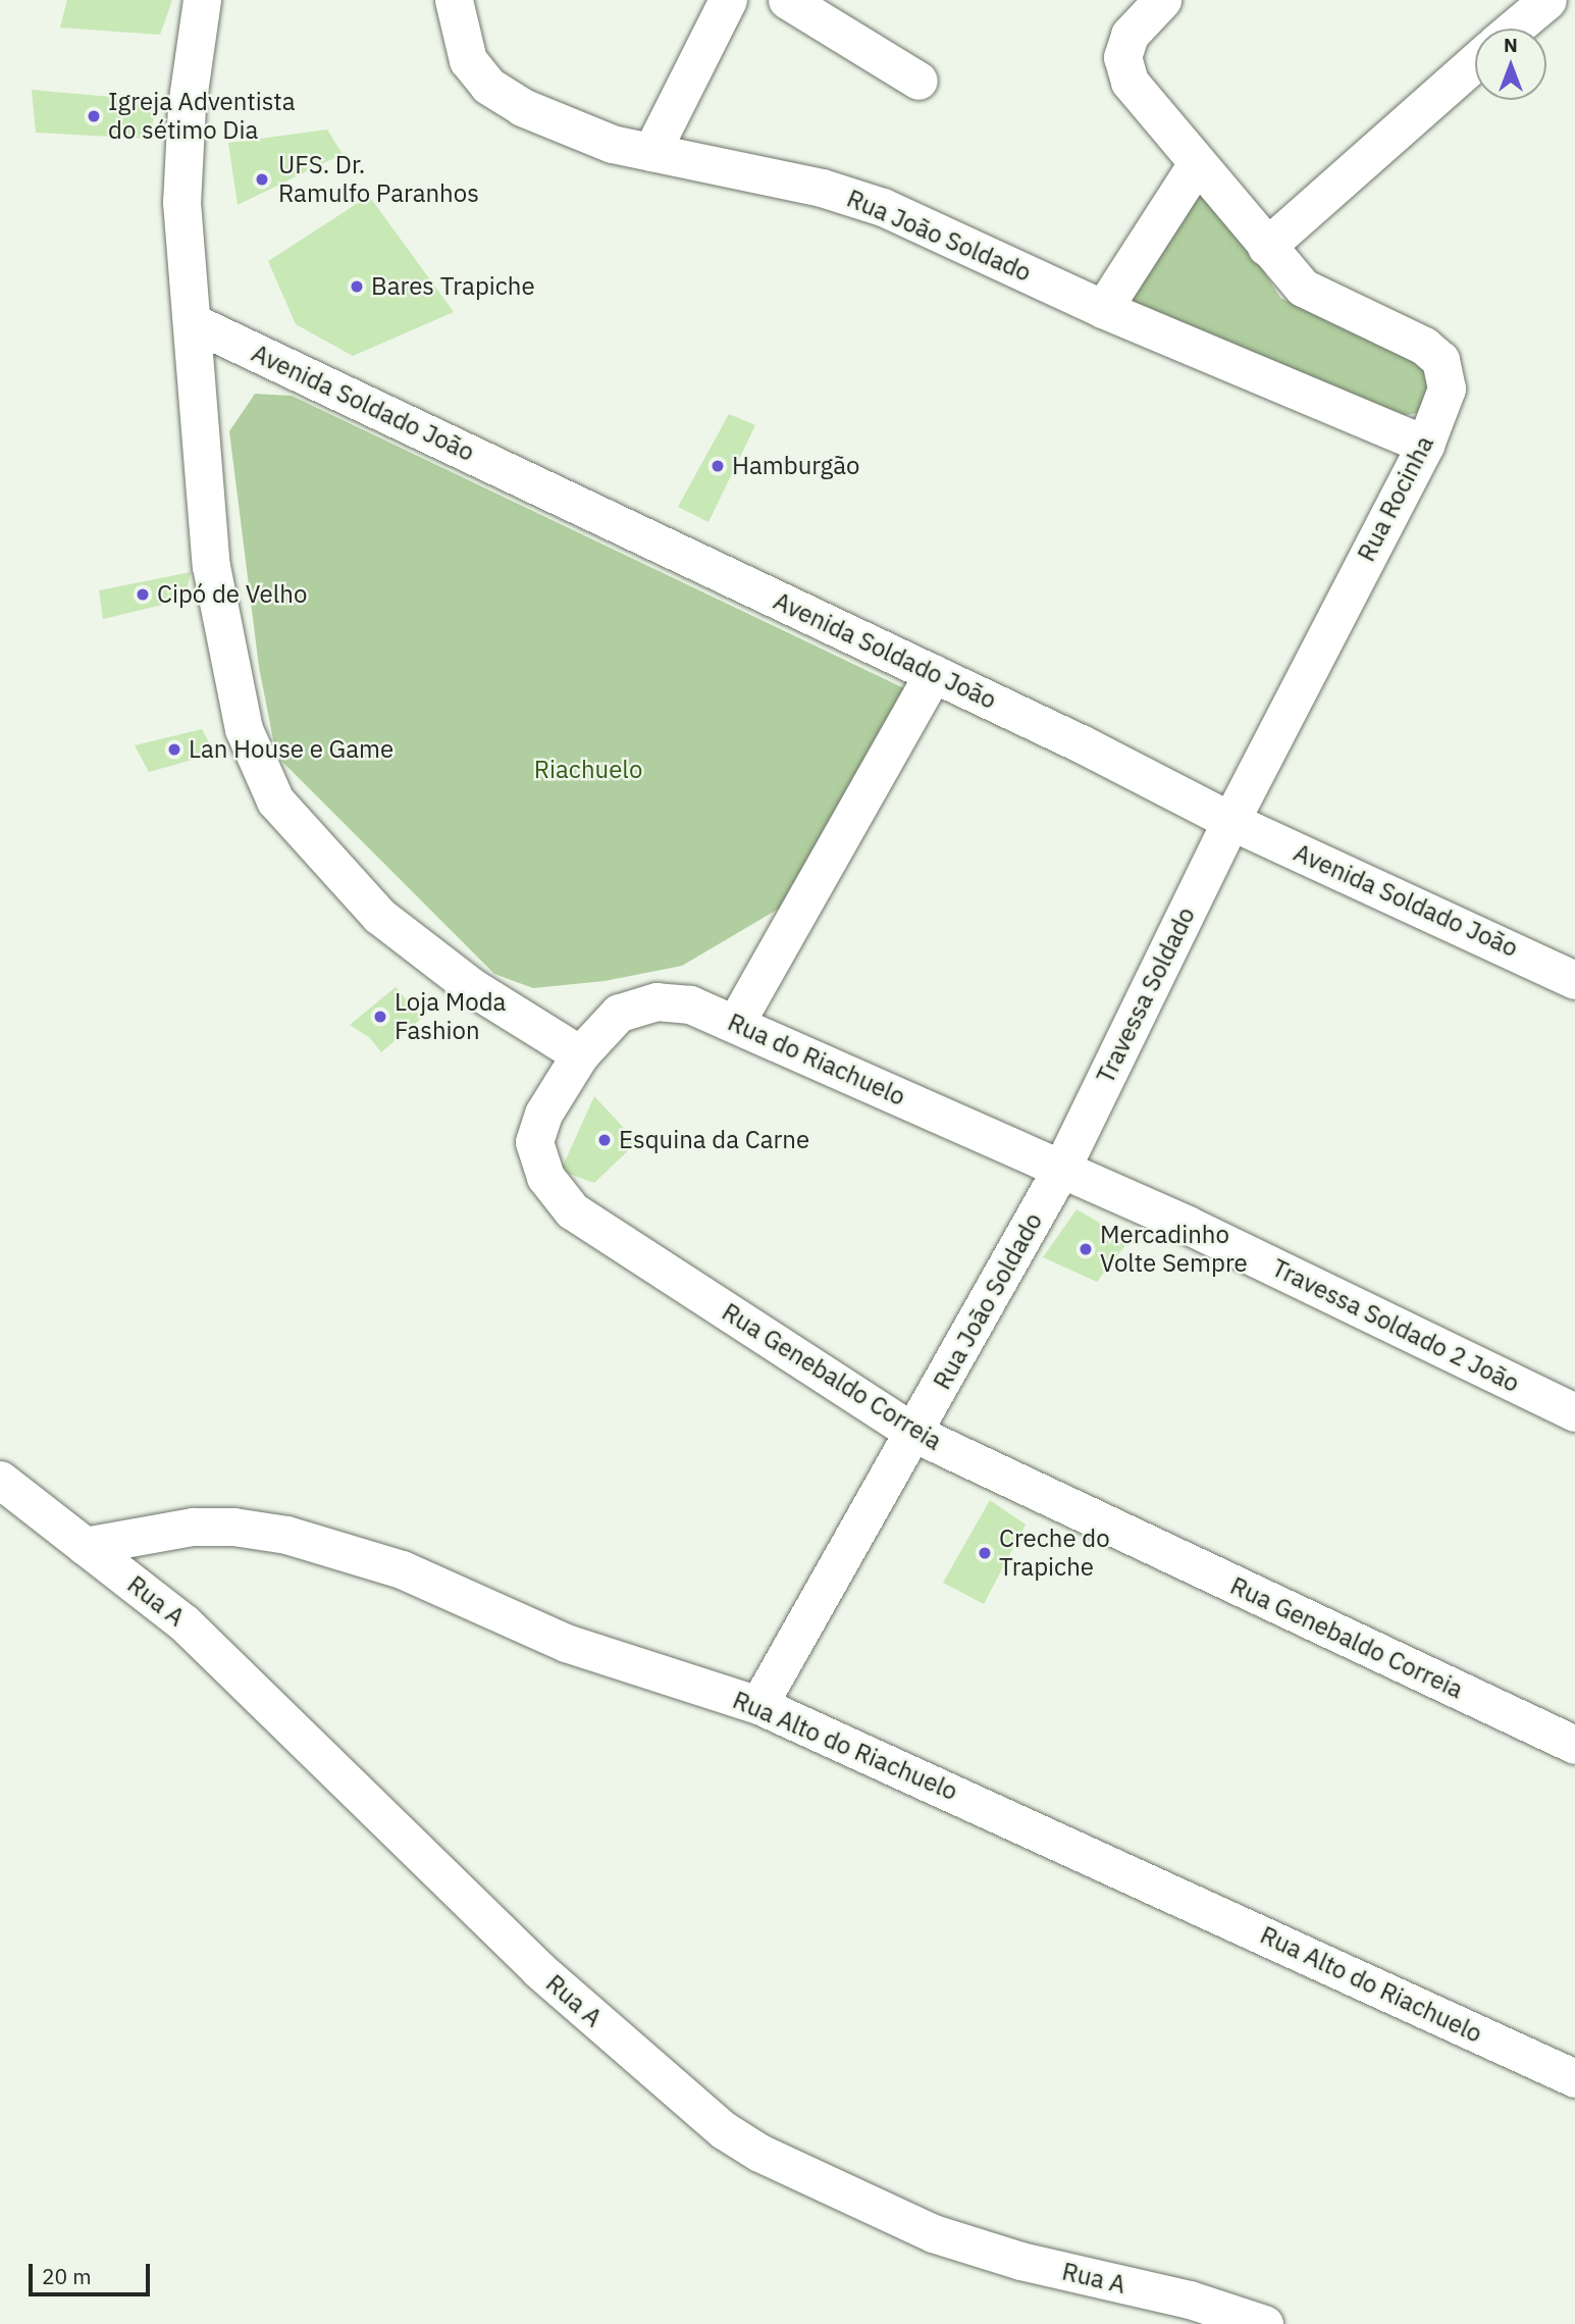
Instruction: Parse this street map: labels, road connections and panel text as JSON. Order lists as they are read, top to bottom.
{
  "streets": {
    "street": [
      "Rua João Soldado",
      "Avenida Soldado João",
      "Rua Rocinha",
      "Travessa Soldado",
      "Rua do Riachuelo",
      "Travessa Soldado 2 João",
      "Rua Genebaldo Correia",
      "Rua A",
      "Rua Alto do Riachuelo"
    ]
  },
  "crossings": [
    ["Rua João Soldado", "Rua Rocinha"],
    ["Rua João Soldado", "Travessa Soldado"],
    ["Rua João Soldado", "Rua do Riachuelo"],
    ["Rua João Soldado", "Travessa Soldado 2 João"],
    ["Rua João Soldado", "Rua Genebaldo Correia"],
    ["Rua João Soldado", "Rua Alto do Riachuelo"],
    ["Avenida Soldado João", "Rua Rocinha"],
    ["Avenida Soldado João", "Travessa Soldado"],
    ["Rua Rocinha", "Travessa Soldado"],
    ["Travessa Soldado", "Rua do Riachuelo"],
    ["Travessa Soldado", "Travessa Soldado 2 João"],
    ["Rua do Riachuelo", "Travessa Soldado 2 João"],
    ["Rua do Riachuelo", "Rua Genebaldo Correia"],
    ["Rua A", "Rua Alto do Riachuelo"]
  ],
  "parks": ["Riachuelo"],
  "places": [
    "Igreja Adventista do sétimo Dia",
    "UFS. Dr. Ramulfo Paranhos",
    "Bares Trapiche",
    "Hamburgão",
    "Cipó de Velho",
    "Lan House e Game",
    "Loja Moda Fashion",
    "Esquina da Carne",
    "Mercadinho Volte Sempre",
    "Creche do Trapiche"
  ],
  "scale_bar": "20 m",
  "north": "top"
}
